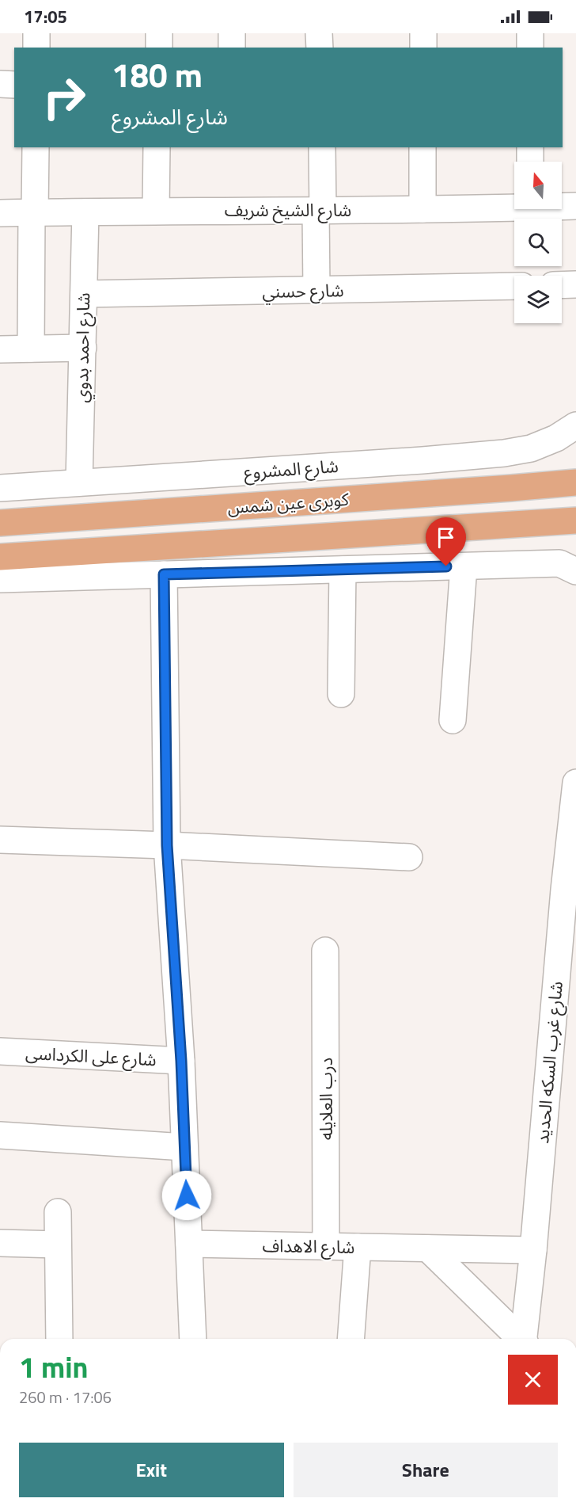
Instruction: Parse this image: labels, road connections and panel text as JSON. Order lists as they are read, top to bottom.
{
  "streets": {
    "main road": ["كوبرى عين شمس"],
    "street": [
      "شارع الشيخ شريف",
      "شارع حسني",
      "شارع احمد بدوي",
      "شارع المشروع",
      "شارع على الكرداسى",
      "شارع غرب السكه الحديد",
      "درب العلايله",
      "شارع الاهداف"
    ]
  },
  "crossings": [
    ["شارع الشيخ شريف", "شارع احمد بدوي"],
    ["شارع حسني", "شارع احمد بدوي"],
    ["شارع احمد بدوي", "شارع المشروع"],
    ["شارع غرب السكه الحديد", "شارع الاهداف"],
    ["درب العلايله", "شارع الاهداف"]
  ],
  "north": "top",
  "page": {
    "status": "17:05",
    "turn": ["180 m", "شارع المشروع"],
    "heading": ["1 min", "260 m · 17:06"],
    "buttons": ["Exit", "Share"]
  }
}
